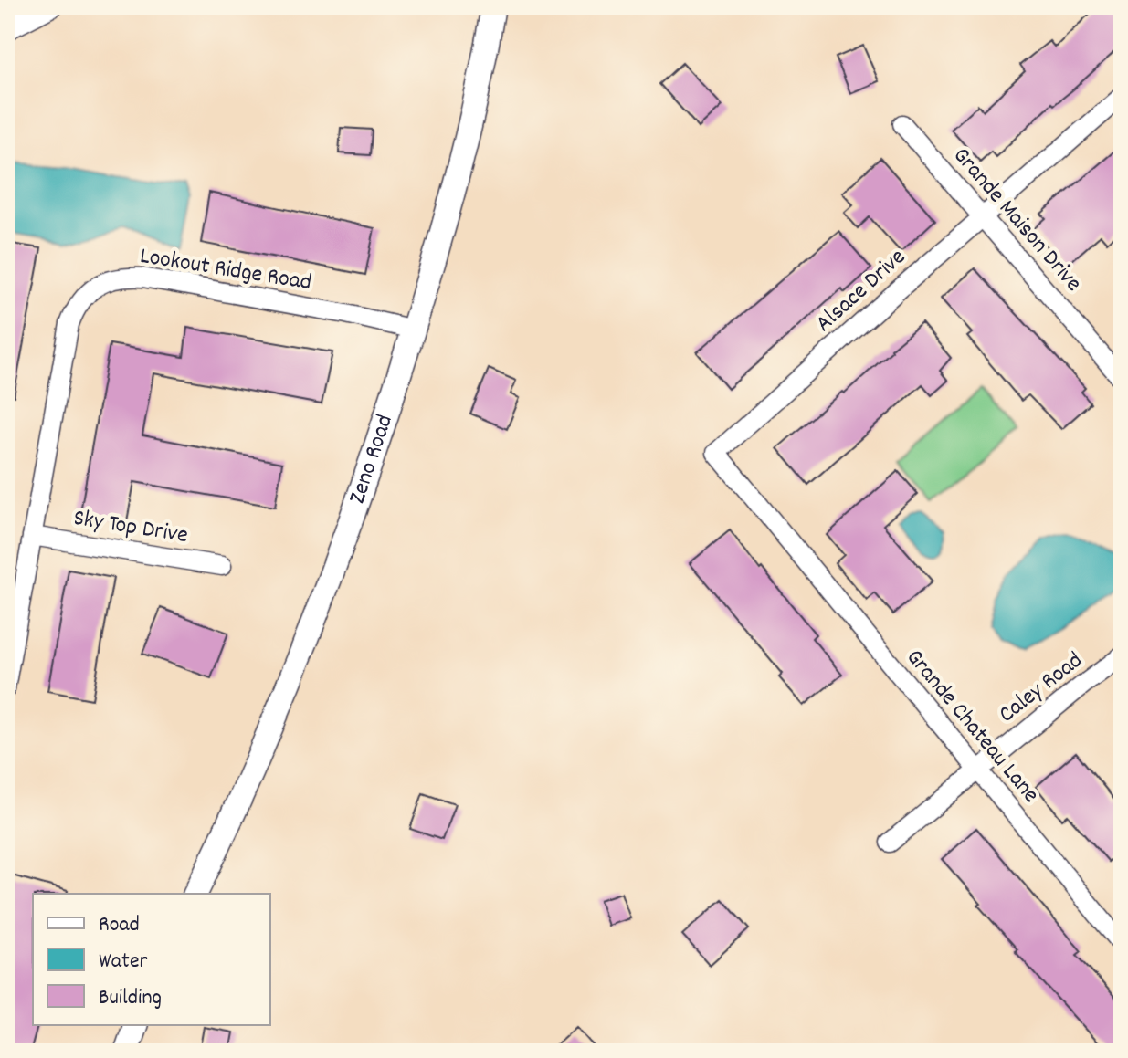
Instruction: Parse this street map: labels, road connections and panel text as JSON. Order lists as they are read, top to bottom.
{
  "streets": {
    "street": [
      "Grande Maison Drive",
      "Lookout Ridge Road",
      "Alsace Drive",
      "Zeno Road",
      "Sky Top Drive",
      "Caley Road",
      "Grande Chateau Lane"
    ]
  },
  "crossings": [
    ["Grande Maison Drive", "Alsace Drive"],
    ["Lookout Ridge Road", "Zeno Road"],
    ["Lookout Ridge Road", "Sky Top Drive"],
    ["Alsace Drive", "Grande Chateau Lane"],
    ["Caley Road", "Grande Chateau Lane"]
  ],
  "legend": ["Road", "Water", "Building"]
}
